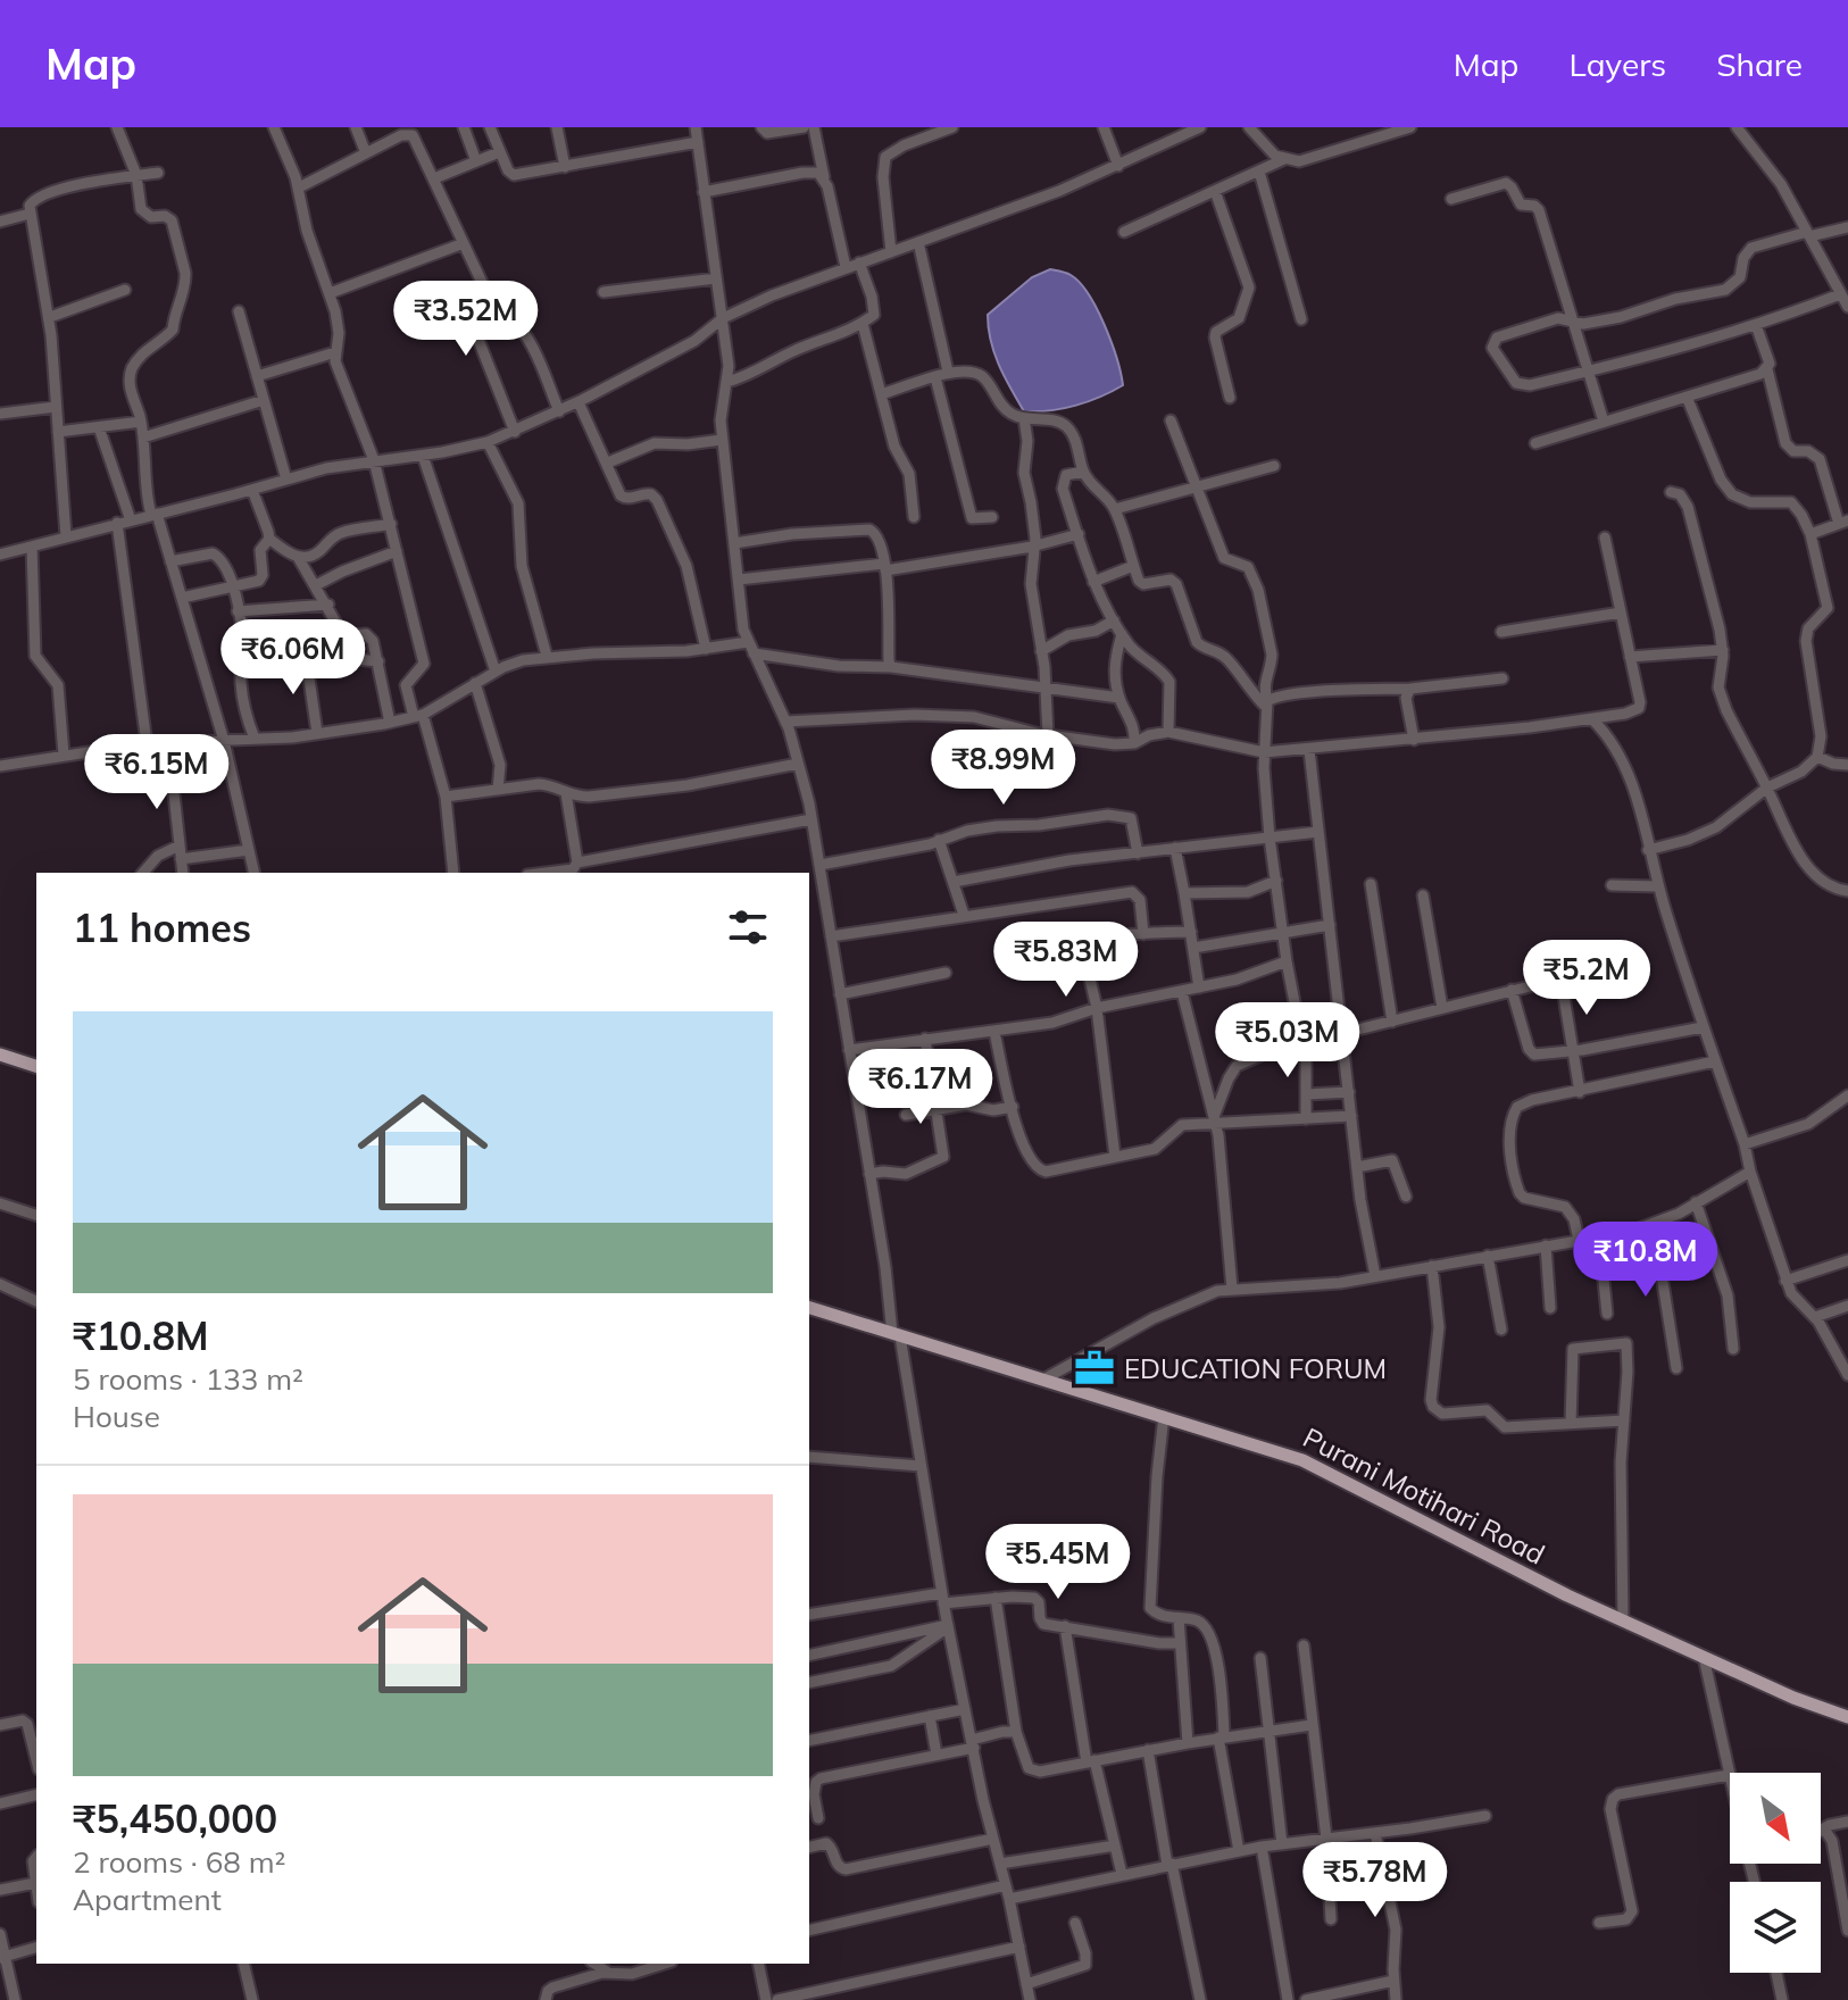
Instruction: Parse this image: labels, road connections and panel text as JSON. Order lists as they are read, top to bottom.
{
  "streets": {
    "main road": ["Purani Motihari Road"]
  },
  "places": {
    "office": ["EDUCATION FORUM"]
  },
  "north": "bottom right",
  "page": {
    "header": "Map",
    "nav": ["Map", "Layers", "Share"],
    "price": [
      "₹3.52M",
      "₹6.06M",
      "₹8.99M",
      "₹6.15M",
      "₹5.83M",
      "₹5.2M",
      "₹5.03M",
      "₹6.17M",
      "₹10.8M",
      "₹5.45M",
      "₹5.78M"
    ],
    "heading": "11 homes",
    "list": [
      {
        "name": "₹10.8M",
        "note": "5 rooms · 133 m² · House"
      },
      {
        "name": "₹5,450,000",
        "note": "2 rooms · 68 m² · Apartment"
      }
    ]
  }
}
